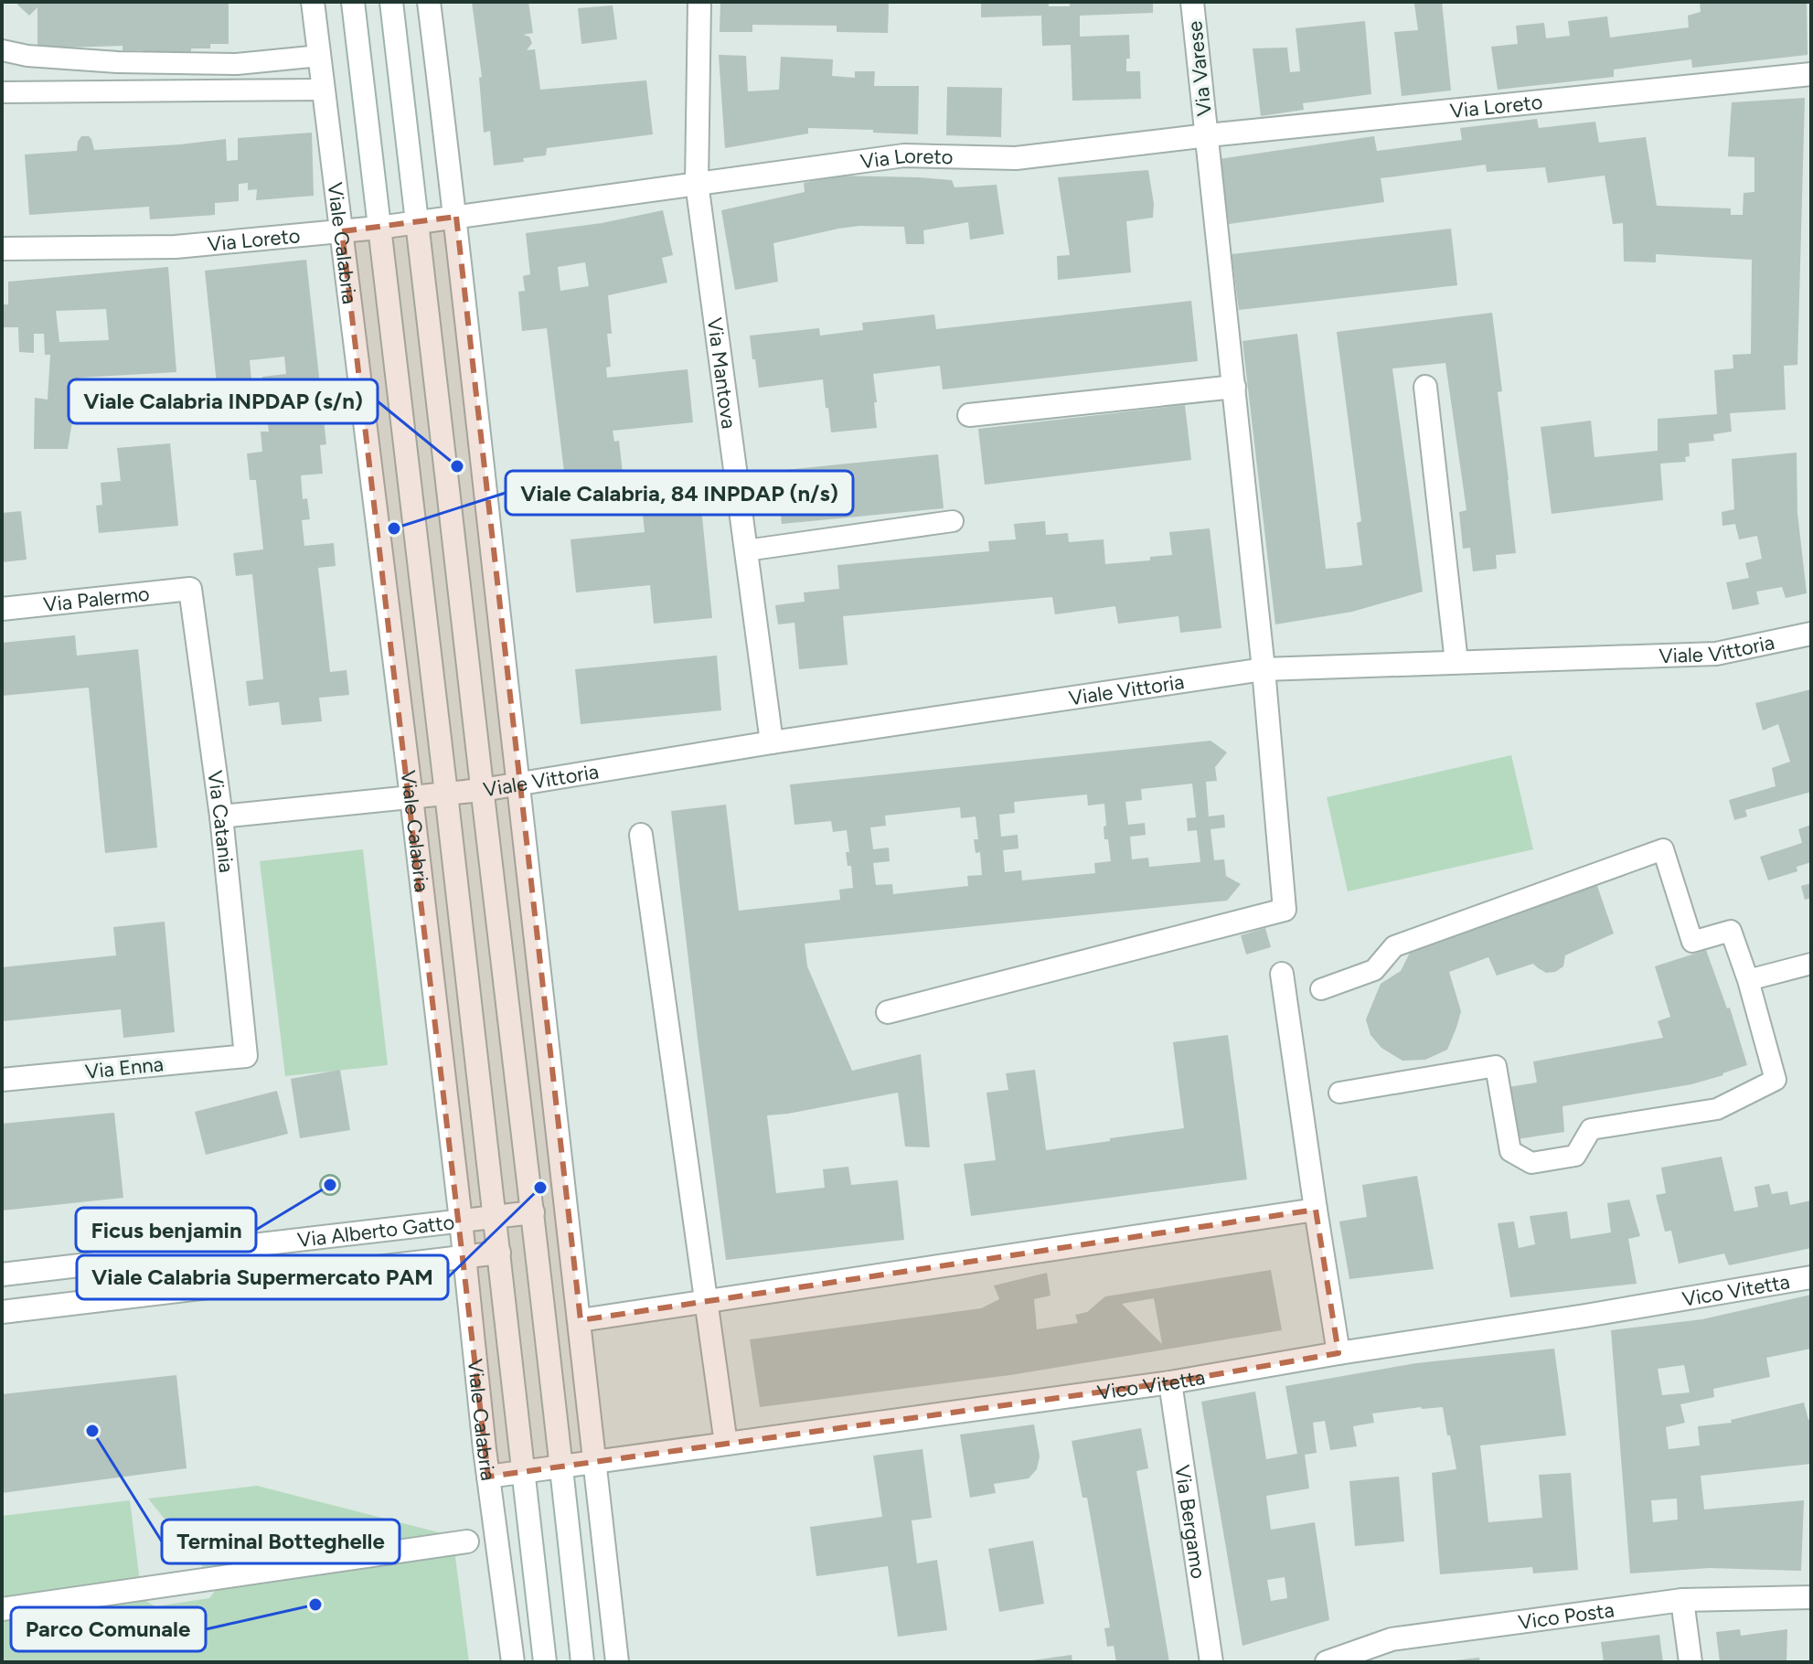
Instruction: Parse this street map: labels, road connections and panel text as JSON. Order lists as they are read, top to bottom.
{
  "streets": {
    "street": [
      "Via Varese",
      "Via Loreto",
      "Viale Calabria",
      "Via Mantova",
      "Via Palermo",
      "Viale Vittoria",
      "Via Catania",
      "Via Enna",
      "Via Alberto Gatto",
      "Vico Vitetta",
      "Via Bergamo",
      "Vico Posta"
    ]
  },
  "crossings": [
    ["Via Varese", "Via Loreto"],
    ["Via Varese", "Viale Vittoria"],
    ["Via Loreto", "Viale Calabria"],
    ["Via Loreto", "Via Mantova"],
    ["Viale Calabria", "Viale Vittoria"],
    ["Viale Calabria", "Via Alberto Gatto"],
    ["Viale Calabria", "Vico Vitetta"],
    ["Via Mantova", "Viale Vittoria"],
    ["Via Palermo", "Via Catania"],
    ["Viale Vittoria", "Via Catania"],
    ["Via Catania", "Via Enna"],
    ["Vico Vitetta", "Via Bergamo"]
  ],
  "places": [
    "Viale Calabria INPDAP (s/n)",
    "Viale Calabria, 84 INPDAP (n/s)",
    "Ficus benjamin",
    "Viale Calabria Supermercato PAM",
    "Terminal Botteghelle",
    "Parco Comunale"
  ]
}
